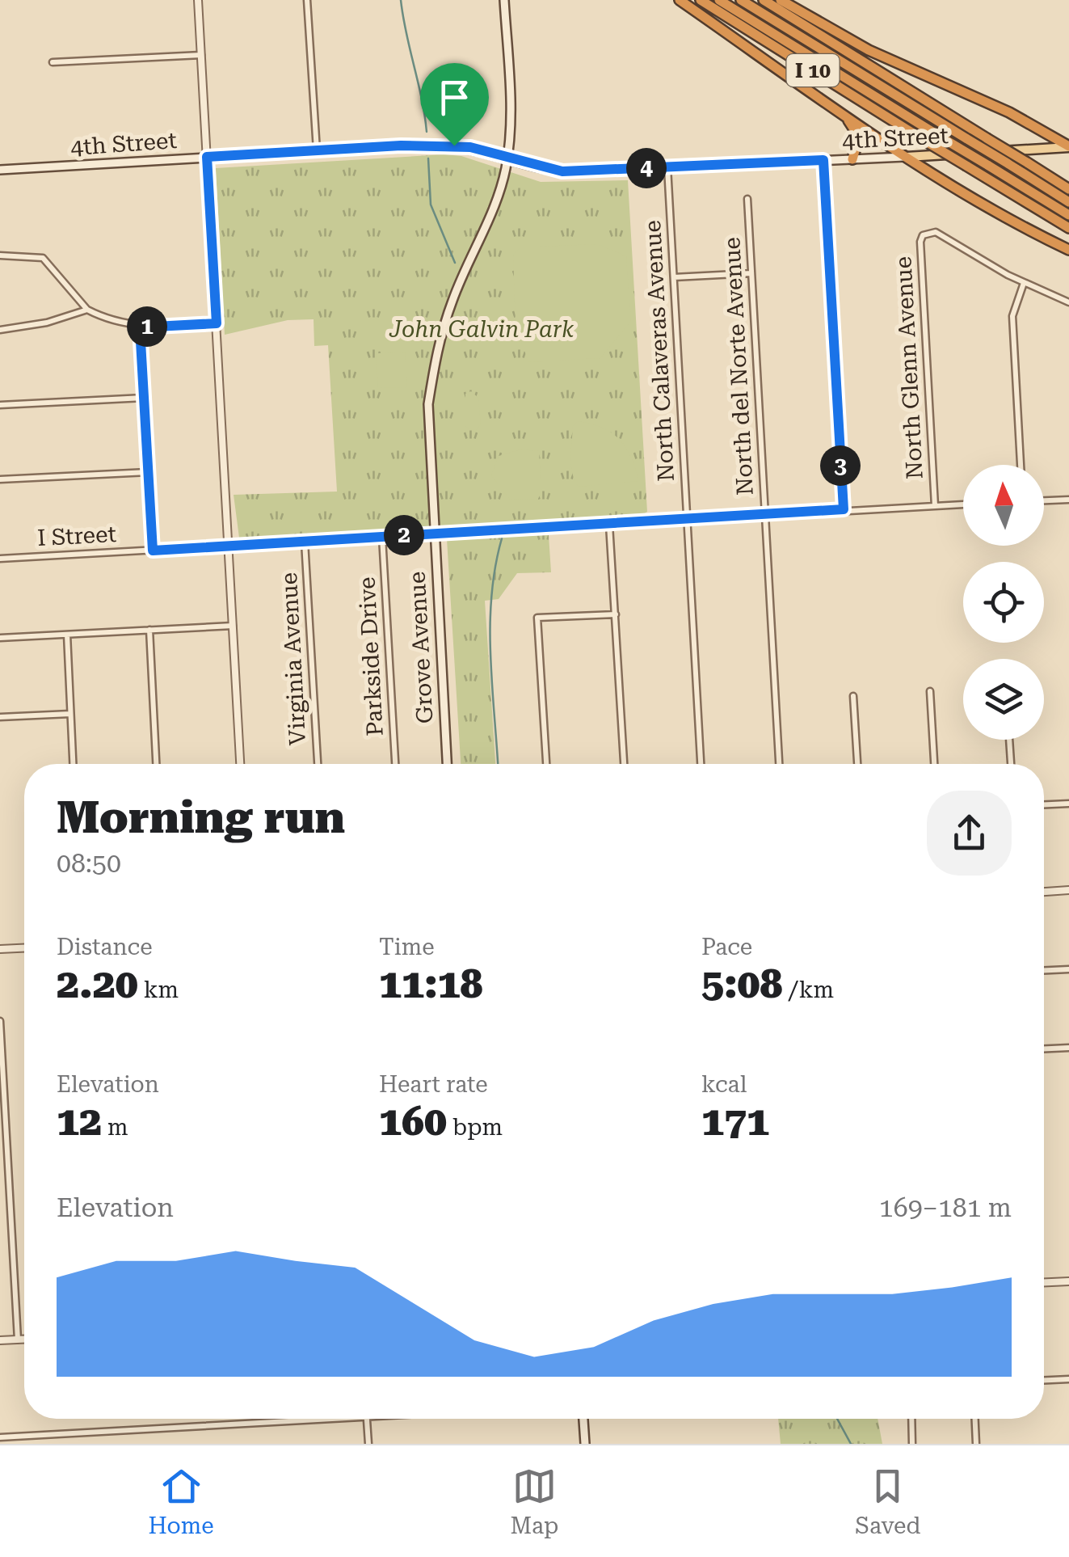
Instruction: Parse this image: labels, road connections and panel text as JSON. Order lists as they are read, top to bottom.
{
  "streets": {
    "highway": ["I 10"],
    "main road": ["4th Street", "Grove Avenue"],
    "street": [
      "North Calaveras Avenue",
      "North del Norte Avenue",
      "North Glenn Avenue",
      "I Street",
      "Parkside Drive",
      "Virginia Avenue"
    ]
  },
  "crossings": [
    ["4th Street", "North Calaveras Avenue"],
    ["4th Street", "Grove Avenue"],
    ["North Calaveras Avenue", "I Street"],
    ["North del Norte Avenue", "I Street"],
    ["North Glenn Avenue", "I Street"],
    ["I Street", "Grove Avenue"],
    ["I Street", "Parkside Drive"],
    ["I Street", "Virginia Avenue"]
  ],
  "parks": ["John Galvin Park"],
  "north": "top",
  "page": {
    "pins": [
      "4",
      "1",
      "3",
      "2"
    ],
    "heading": ["Morning run", "08:50"],
    "stats": [
      ["Distance", "2.20 km"],
      ["Time", "11:18"],
      ["Pace", "5:08 /km"],
      ["Elevation", "12 m"],
      ["Heart rate", "160 bpm"],
      ["kcal", "171"]
    ],
    "chart": ["Elevation", "169–181 m"],
    "tabs": ["Home", "Map", "Saved"]
  }
}
